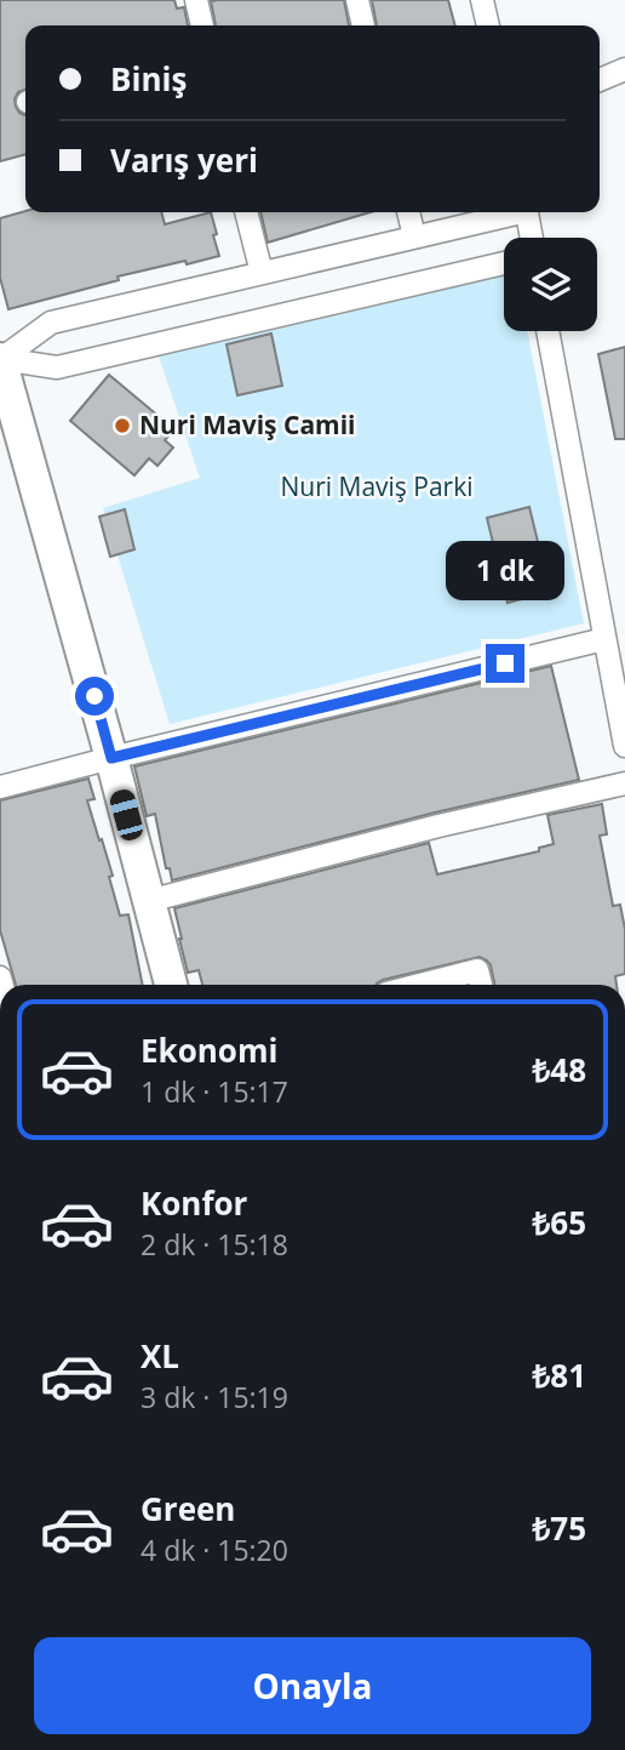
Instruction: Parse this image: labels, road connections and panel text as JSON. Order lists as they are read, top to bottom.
{
  "parks": ["Nuri Maviş Parki"],
  "places": ["Nuri Maviş Camii"],
  "page": {
    "banner": ["Biniş", "Varış yeri"],
    "bubble": "1 dk",
    "list": [
      {
        "name": "Ekonomi",
        "note": "1 dk · 15:17",
        "value": "₺48"
      },
      {
        "name": "Konfor",
        "note": "2 dk · 15:18",
        "value": "₺65"
      },
      {
        "name": "XL",
        "note": "3 dk · 15:19",
        "value": "₺81"
      },
      {
        "name": "Green",
        "note": "4 dk · 15:20",
        "value": "₺75"
      }
    ],
    "buttons": "Onayla"
  }
}
